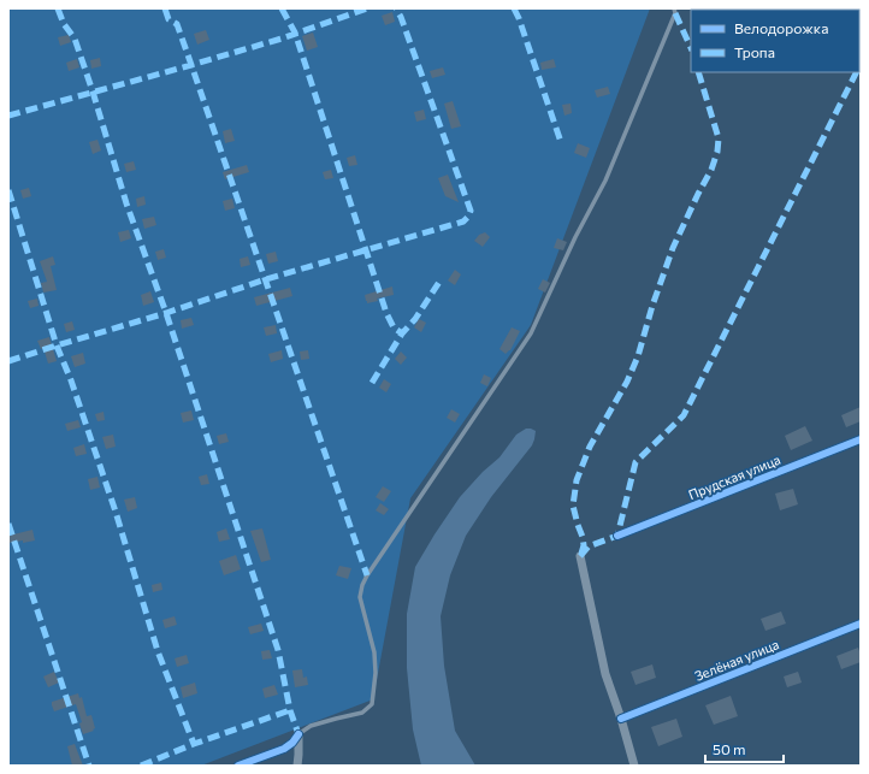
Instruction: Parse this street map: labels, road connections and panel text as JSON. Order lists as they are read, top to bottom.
{
  "streets": {
    "street": ["Прудская улица", "Зелёная улица"]
  },
  "legend": ["Велодорожка", "Тропа"],
  "scale_bar": "50 m"
}
